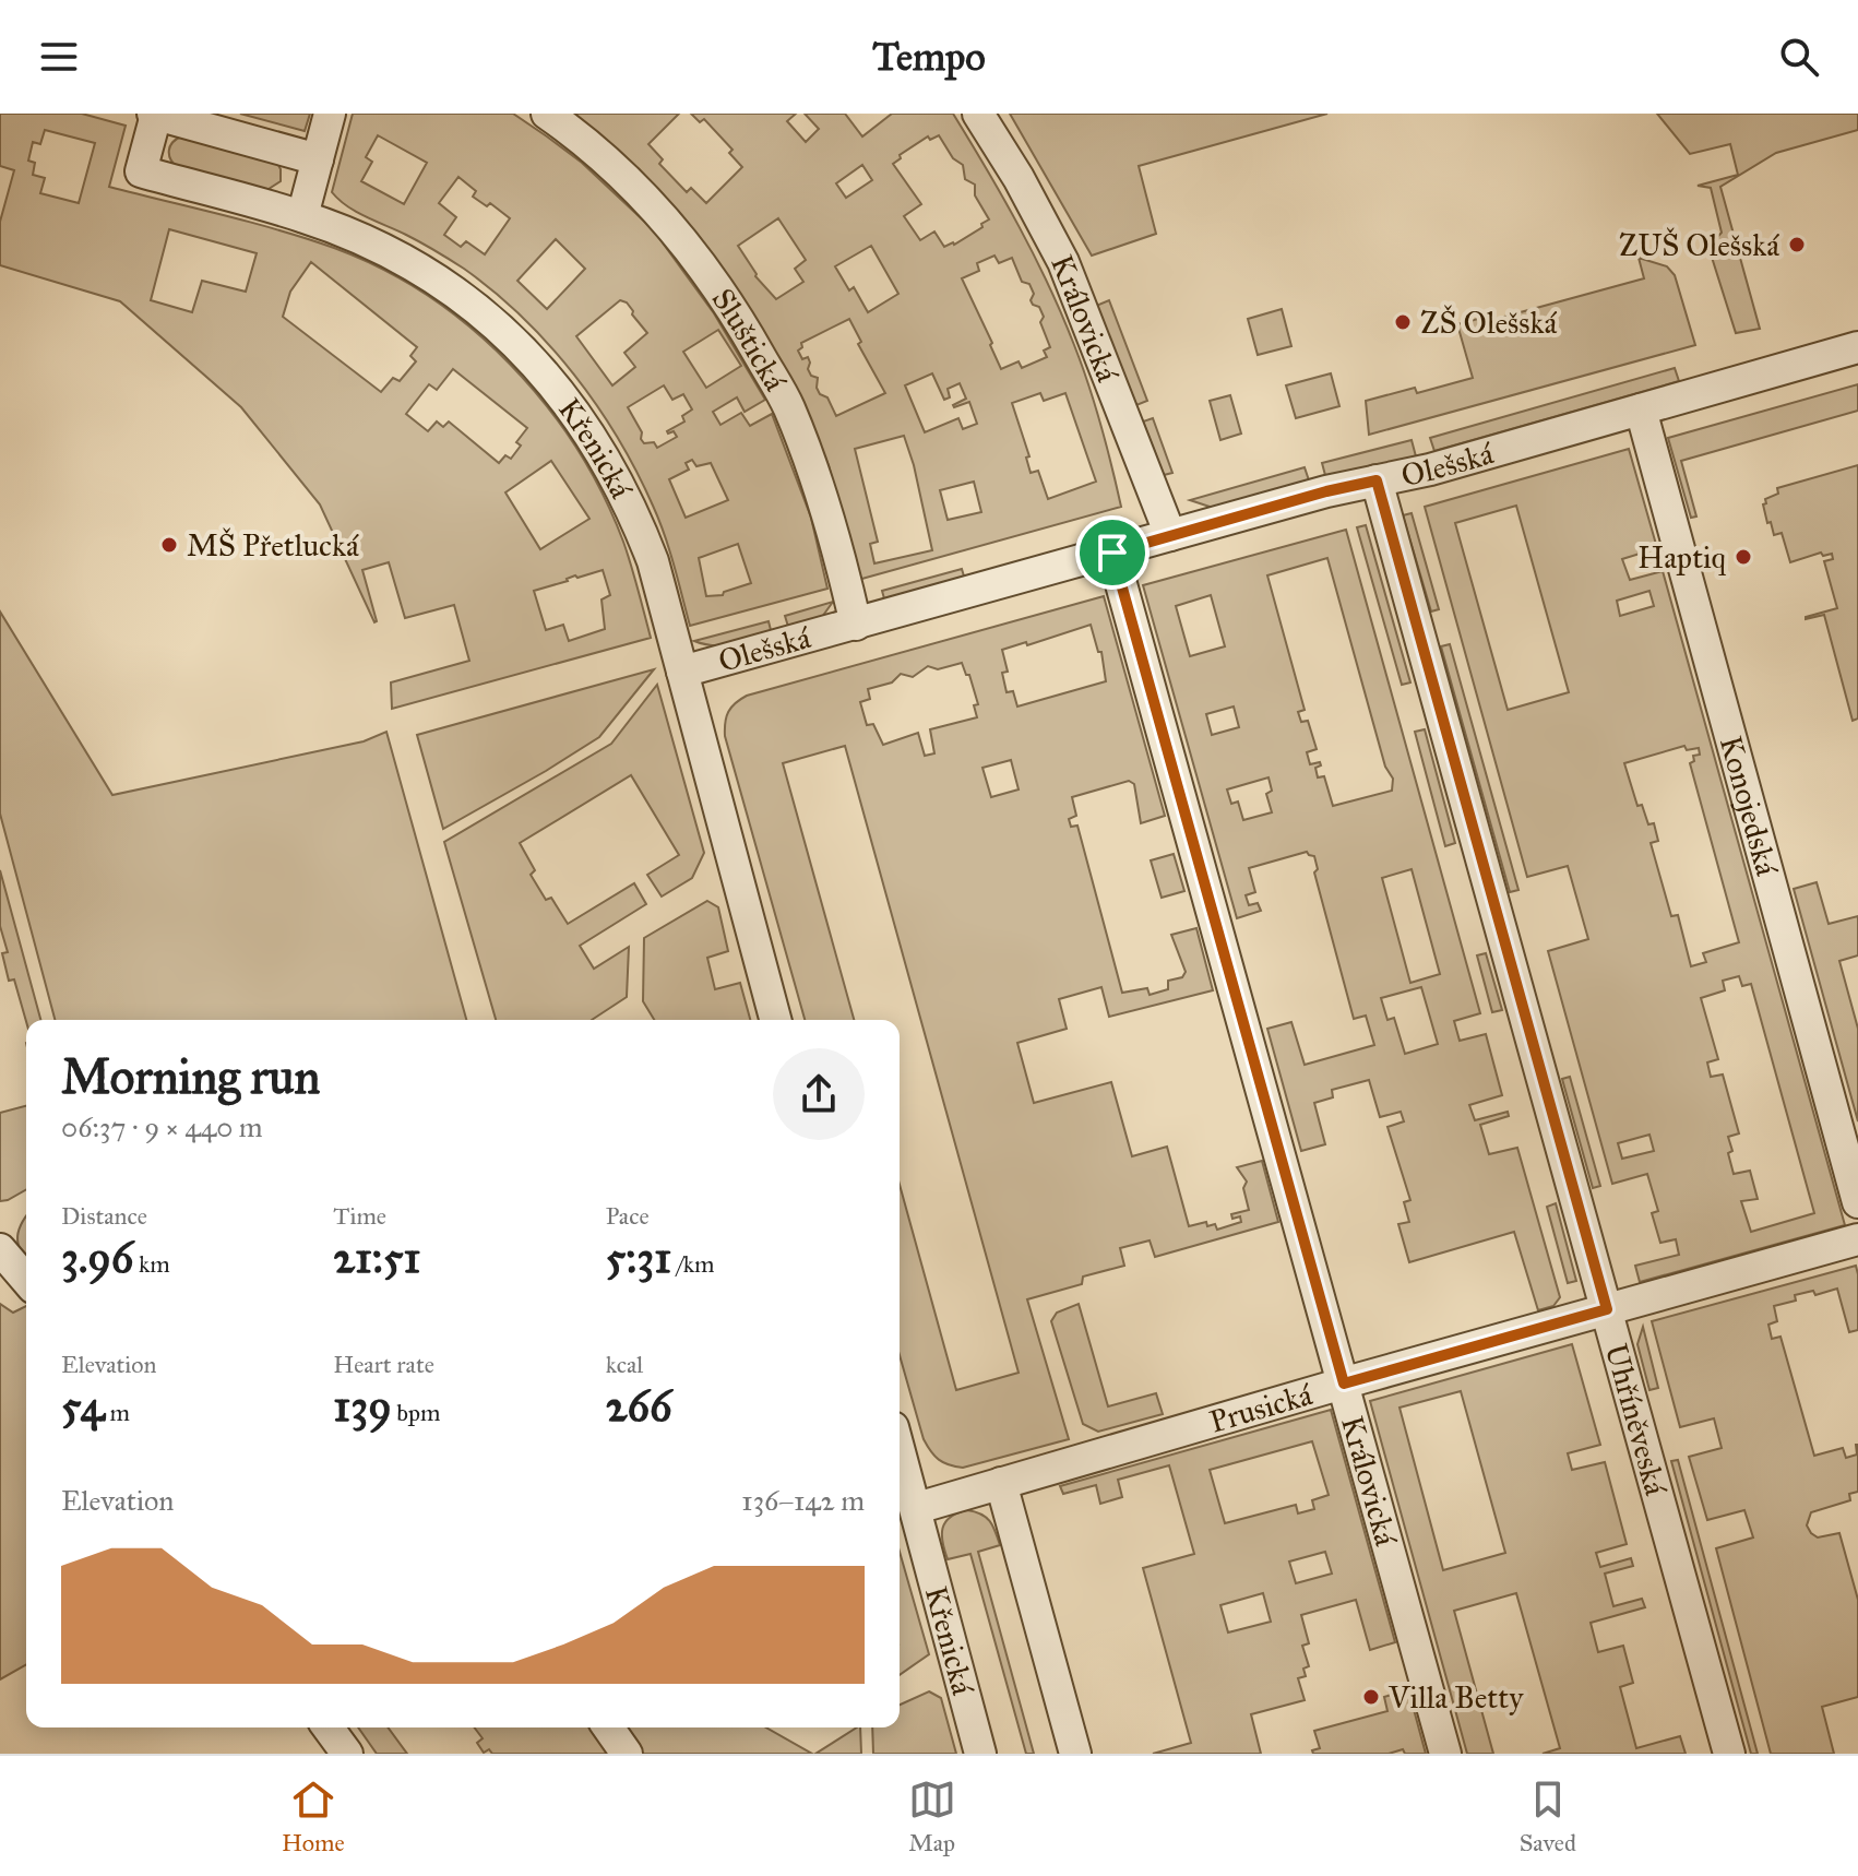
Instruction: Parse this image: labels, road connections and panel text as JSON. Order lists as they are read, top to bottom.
{
  "streets": {
    "street": [
      "Královická",
      "Sluštická",
      "Křenická",
      "Olešská",
      "Konojedská",
      "Prusická",
      "Uhříněveská"
    ]
  },
  "crossings": [
    ["Královická", "Olešská"],
    ["Královická", "Prusická"],
    ["Sluštická", "Olešská"],
    ["Křenická", "Olešská"],
    ["Křenická", "Prusická"],
    ["Olešská", "Konojedská"],
    ["Olešská", "Uhříněveská"],
    ["Prusická", "Uhříněveská"]
  ],
  "places": [
    "ZUŠ Olešská",
    "ZŠ Olešská",
    "MŠ Přetlucká",
    "Haptiq",
    "Villa Betty"
  ],
  "page": {
    "header": "Tempo",
    "heading": ["Morning run", "06:37 · 9 × 440 m"],
    "stats": [
      ["Distance", "3.96 km"],
      ["Time", "21:51"],
      ["Pace", "5:31 /km"],
      ["Elevation", "54 m"],
      ["Heart rate", "139 bpm"],
      ["kcal", "266"]
    ],
    "chart": ["Elevation", "136–142 m"],
    "tabs": ["Home", "Map", "Saved"]
  }
}
